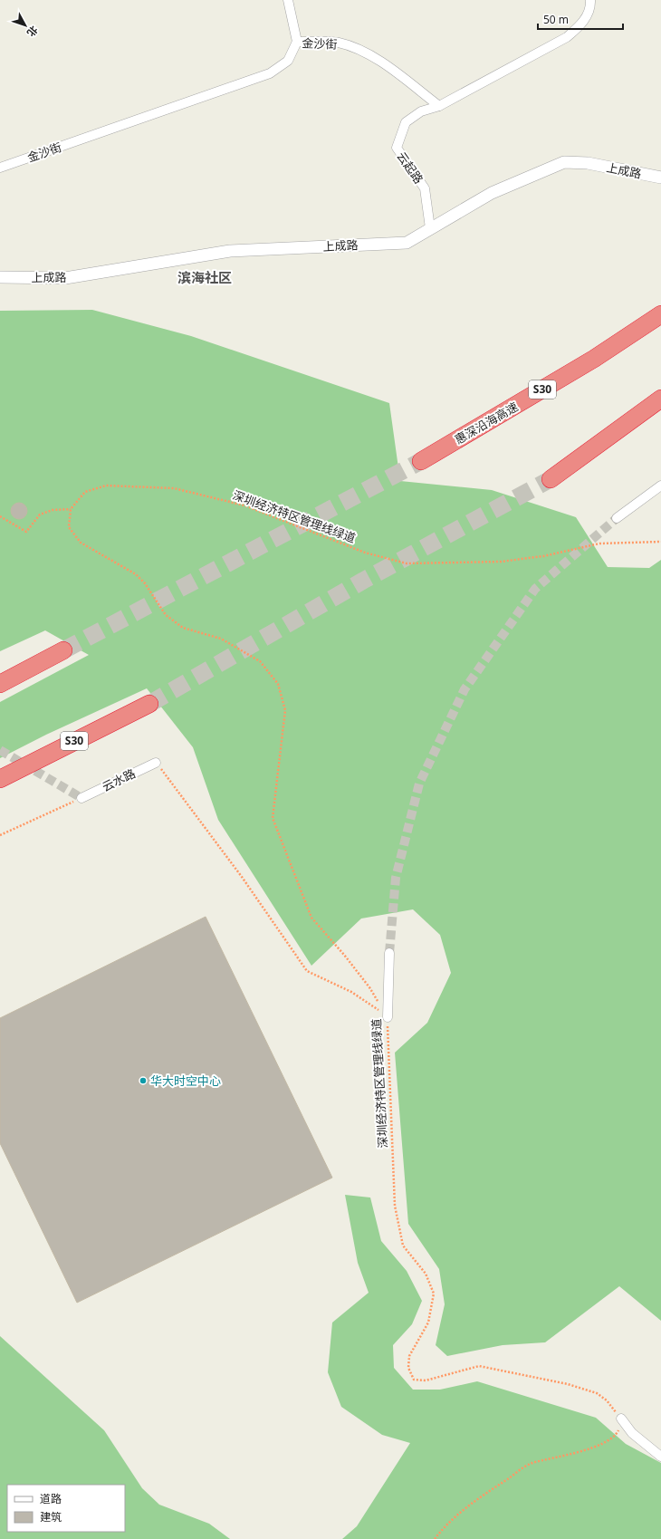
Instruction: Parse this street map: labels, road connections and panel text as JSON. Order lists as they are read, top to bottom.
{
  "streets": {
    "highway": ["S30", "惠深沿海高速"],
    "street": [
      "金沙街",
      "云起路",
      "上成路",
      "云水路"
    ],
    "path": ["深圳经济特区管理线绿道"]
  },
  "crossings": [
    ["金沙街", "云起路"],
    ["云起路", "上成路"]
  ],
  "districts": ["滨海社区"],
  "places": ["华大时空中心"],
  "legend": ["道路", "建筑"],
  "scale_bar": "50 m",
  "north": "bottom right"
}
